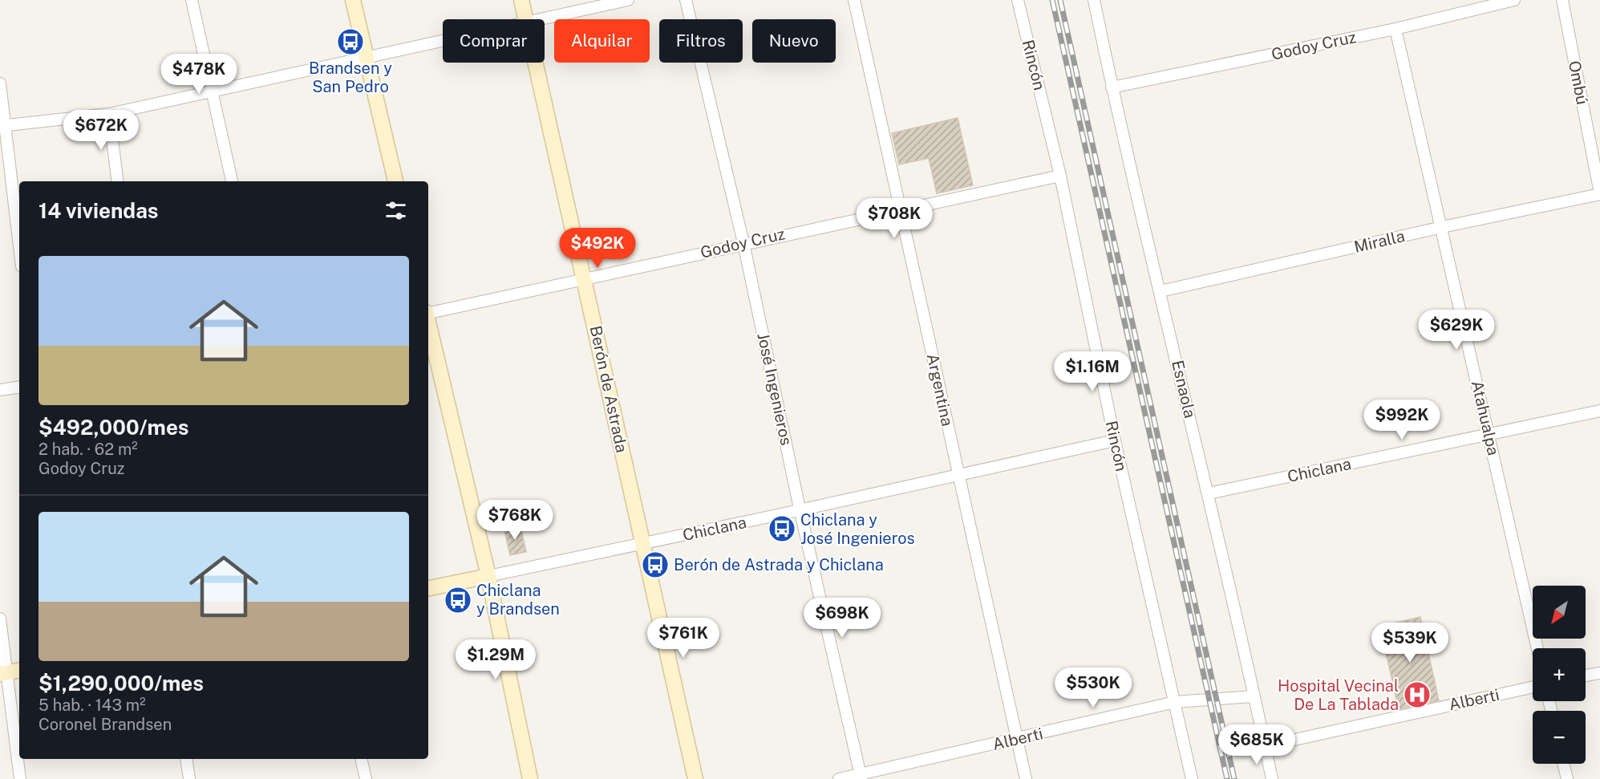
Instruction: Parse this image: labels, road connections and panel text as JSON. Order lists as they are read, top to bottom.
{
  "streets": {
    "street": [
      "Godoy Cruz",
      "Rincón",
      "Ombú",
      "Miralla",
      "Berón de Astrada",
      "José Ingenieros",
      "Esnaola",
      "Argentina",
      "Atahualpa",
      "Chiclana",
      "Alberti"
    ]
  },
  "crossings": [
    ["Godoy Cruz", "Rincón"],
    ["Godoy Cruz", "Berón de Astrada"],
    ["Godoy Cruz", "José Ingenieros"],
    ["Godoy Cruz", "Esnaola"],
    ["Godoy Cruz", "Argentina"],
    ["Godoy Cruz", "Atahualpa"],
    ["Rincón", "Chiclana"],
    ["Rincón", "Alberti"],
    ["Ombú", "Miralla"],
    ["Miralla", "Esnaola"],
    ["Miralla", "Atahualpa"],
    ["Berón de Astrada", "Chiclana"],
    ["José Ingenieros", "Chiclana"],
    ["José Ingenieros", "Alberti"],
    ["Esnaola", "Chiclana"],
    ["Esnaola", "Alberti"],
    ["Argentina", "Chiclana"],
    ["Argentina", "Alberti"],
    ["Atahualpa", "Chiclana"]
  ],
  "places": {
    "bus stop": [
      "Brandsen y San Pedro",
      "Chiclana y José Ingenieros",
      "Berón de Astrada y Chiclana",
      "Chiclana y Brandsen"
    ],
    "hospital": ["Hospital Vecinal De La Tablada"]
  },
  "north": "bottom left",
  "page": {
    "chip": [
      "Comprar",
      "Alquilar",
      "Filtros",
      "Nuevo"
    ],
    "price": [
      "$478K",
      "$672K",
      "$708K",
      "$492K",
      "$629K",
      "$1.16M",
      "$992K",
      "$768K",
      "$698K",
      "$761K",
      "$539K",
      "$1.29M",
      "$530K",
      "$685K"
    ],
    "heading": "14 viviendas",
    "list": [
      {
        "name": "$492,000/mes",
        "note": "2 hab. · 62 m² · Godoy Cruz"
      },
      {
        "name": "$1,290,000/mes",
        "note": "5 hab. · 143 m² · Coronel Brandsen"
      }
    ],
    "map_buttons": ["+", "−"]
  }
}
